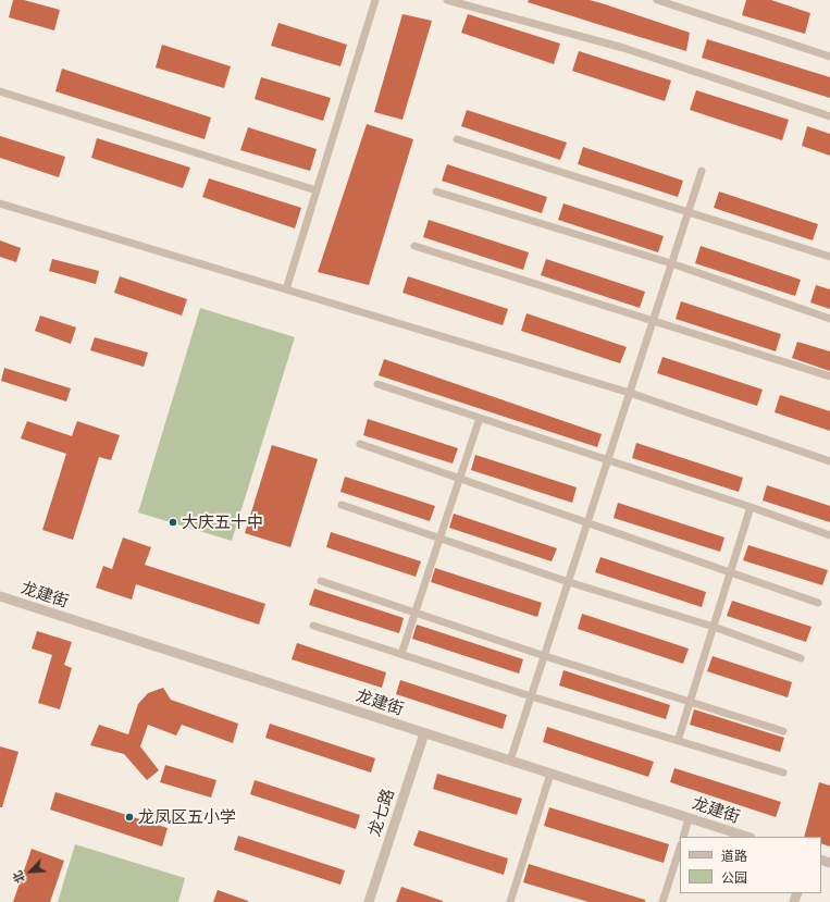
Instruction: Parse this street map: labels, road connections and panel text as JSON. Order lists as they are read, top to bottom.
{
  "streets": {
    "street": ["龙建街", "龙七路"]
  },
  "crossings": [
    ["龙建街", "龙七路"]
  ],
  "places": ["大庆五十中", "龙凤区五小学"],
  "legend": ["道路", "公园"],
  "north": "bottom left"
}
